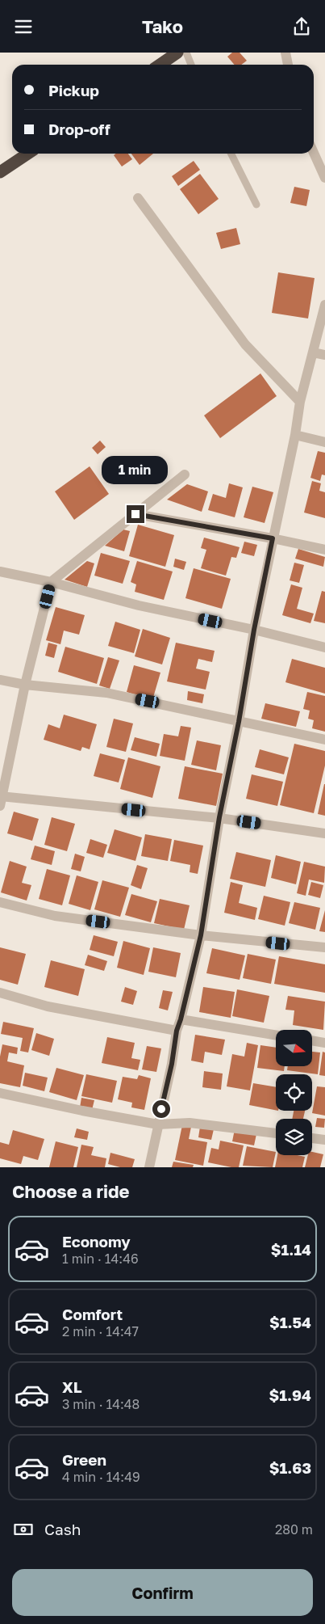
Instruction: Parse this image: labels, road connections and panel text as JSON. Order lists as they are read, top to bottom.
{
  "north": "right",
  "page": {
    "header": "Tako",
    "banner": ["Pickup", "Drop-off"],
    "bubble": "1 min",
    "heading": "Choose a ride",
    "list": [
      {
        "name": "Economy",
        "note": "1 min · 14:46",
        "value": "$1.14"
      },
      {
        "name": "Comfort",
        "note": "2 min · 14:47",
        "value": "$1.54"
      },
      {
        "name": "XL",
        "note": "3 min · 14:48",
        "value": "$1.94"
      },
      {
        "name": "Green",
        "note": "4 min · 14:49",
        "value": "$1.63"
      }
    ],
    "pay": ["Cash", "280 m"],
    "buttons": "Confirm"
  }
}
